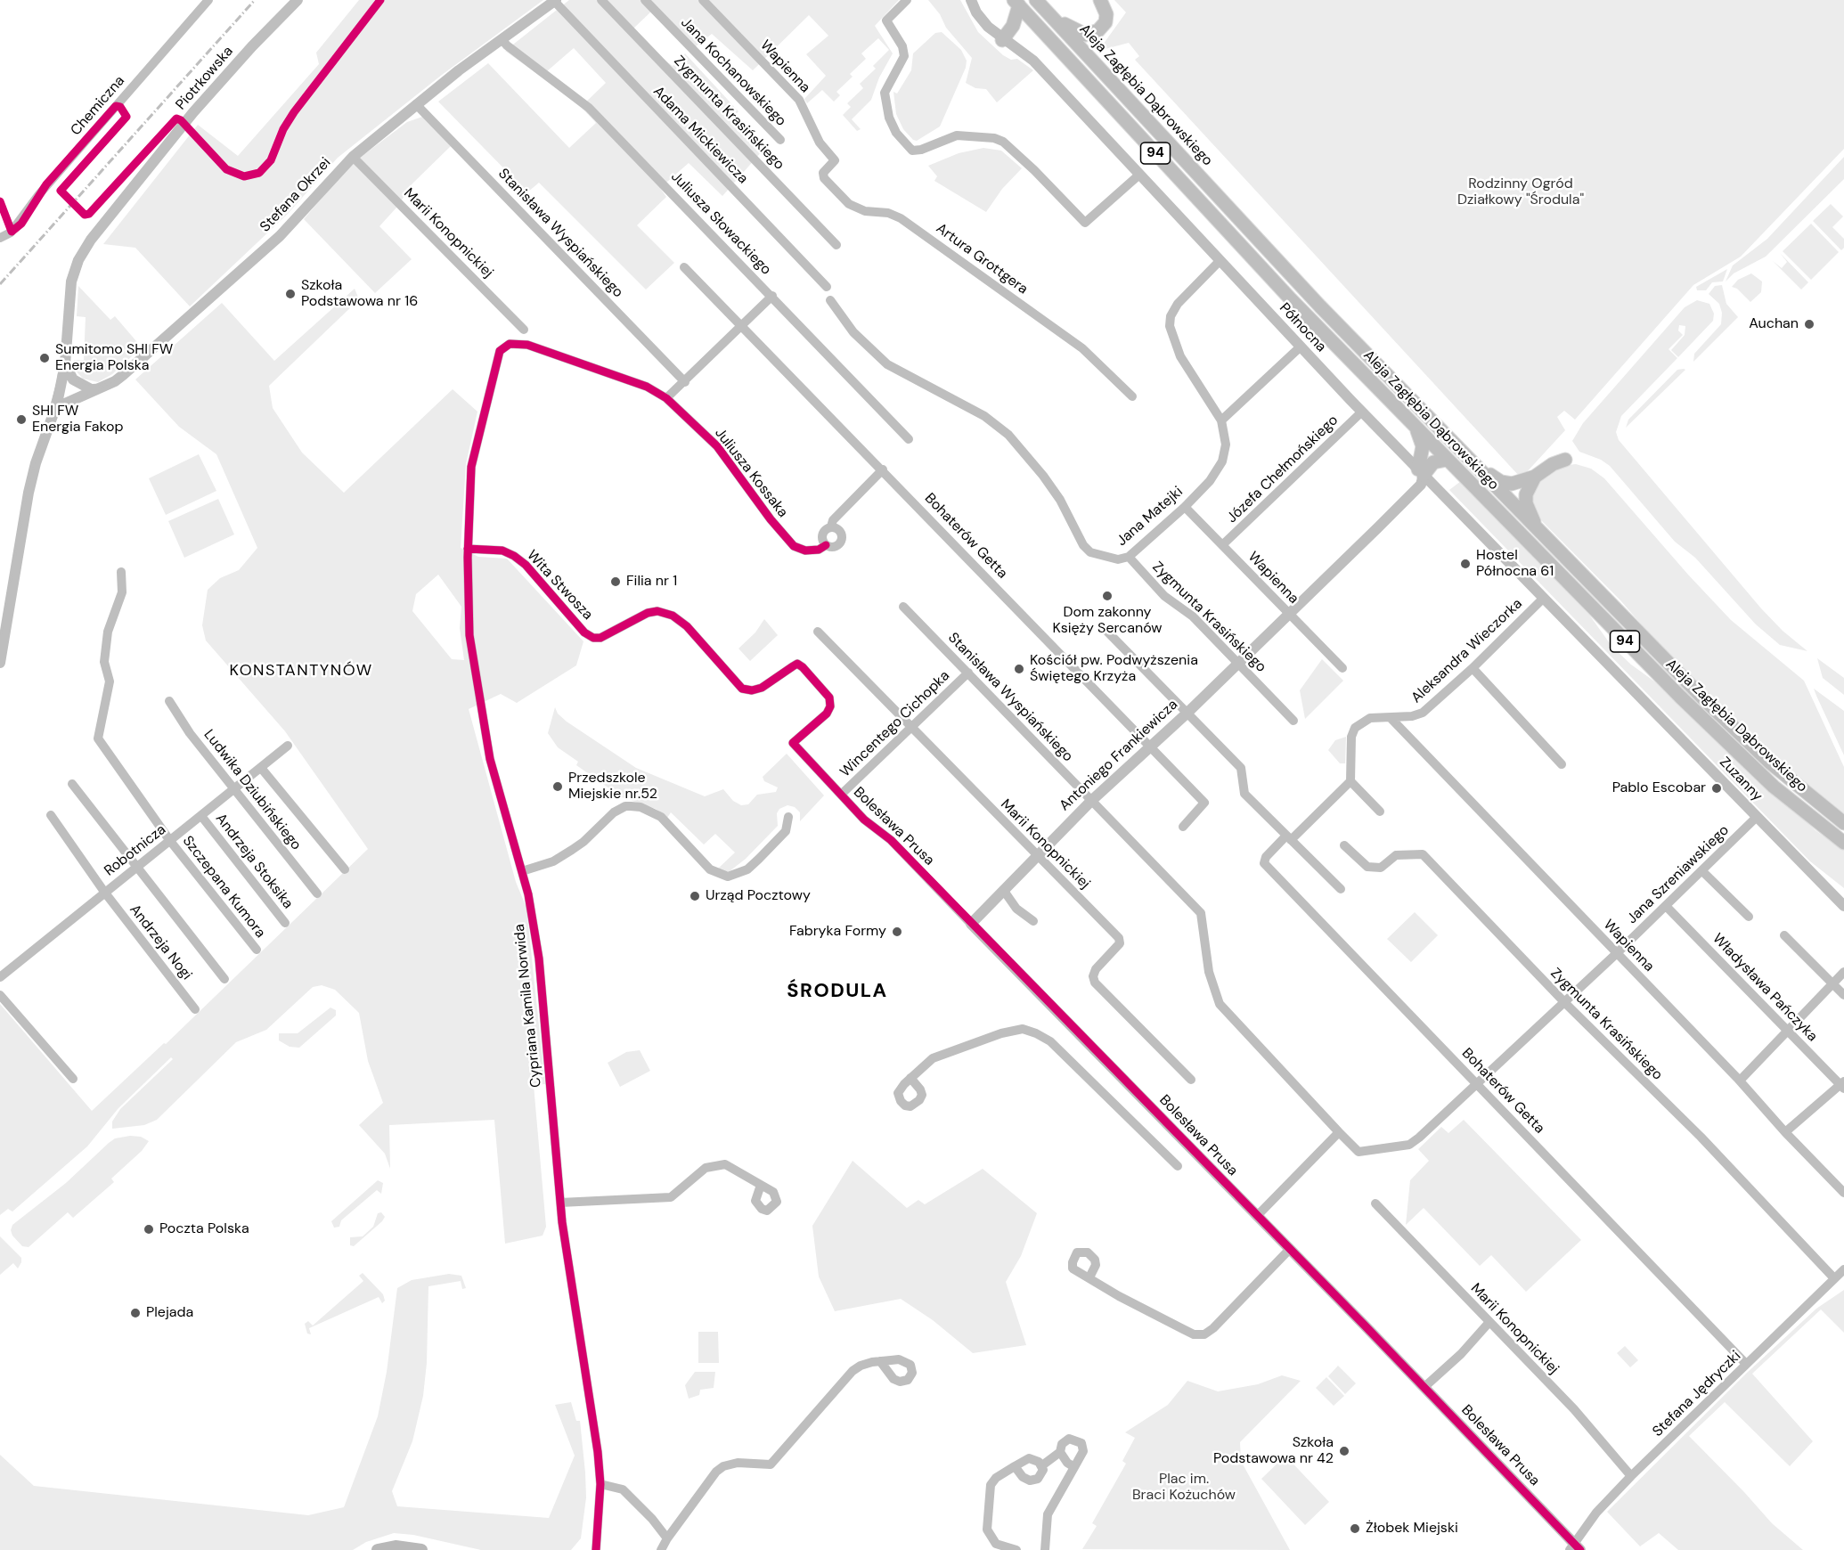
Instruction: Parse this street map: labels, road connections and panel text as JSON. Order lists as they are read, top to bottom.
{
  "streets": {
    "main road": ["Aleja Zagłębia Dąbrowskiego", "94"],
    "street": [
      "Wapienna",
      "Jana Kochanowskiego",
      "Piotrkowska",
      "Chemiczna",
      "Zygmunta Krasińskiego",
      "Adama Mickiewicza",
      "Stefana Okrzei",
      "Juliusza Słowackiego",
      "Marii Konopnickiej",
      "Stanisława Wyspiańskiego",
      "Artura Grottgera",
      "Północna",
      "Józefa Chełmońskiego",
      "Juliusza Kossaka",
      "Jana Matejki",
      "Bohaterów Getta",
      "Wita Stwosza",
      "Aleksandra Wieczorka",
      "Wincentego Cichopka",
      "Antoniego Frankiewicza",
      "Zuzanny",
      "Ludwika Dziubińskiego",
      "Bolesława Prusa",
      "Robotnicza",
      "Andrzeja Stoksika",
      "Jana Szreniawskiego",
      "Szczepana Kumora",
      "Andrzeja Nogi",
      "Władysława Pańczyka",
      "Cypriana Kamila Norwida",
      "Stefana Jędryczki"
    ]
  },
  "crossings": [
    ["Wapienna", "Artura Grottgera"],
    ["Wapienna", "Józefa Chełmońskiego"],
    ["Wapienna", "Jana Matejki"],
    ["Wapienna", "Aleksandra Wieczorka"],
    ["Wapienna", "Antoniego Frankiewicza"],
    ["Wapienna", "Jana Szreniawskiego"],
    ["Piotrkowska", "Stefana Okrzei"],
    ["Zygmunta Krasińskiego", "Jana Matejki"],
    ["Zygmunta Krasińskiego", "Antoniego Frankiewicza"],
    ["Zygmunta Krasińskiego", "Jana Szreniawskiego"],
    ["Zygmunta Krasińskiego", "Stefana Jędryczki"],
    ["Adama Mickiewicza", "Stefana Okrzei"],
    ["Stefana Okrzei", "Juliusza Słowackiego"],
    ["Stefana Okrzei", "Marii Konopnickiej"],
    ["Stefana Okrzei", "Stanisława Wyspiańskiego"],
    ["Marii Konopnickiej", "Wincentego Cichopka"],
    ["Marii Konopnickiej", "Antoniego Frankiewicza"],
    ["Marii Konopnickiej", "Stefana Jędryczki"],
    ["Stanisława Wyspiańskiego", "Bohaterów Getta"],
    ["Stanisława Wyspiańskiego", "Wincentego Cichopka"],
    ["Stanisława Wyspiańskiego", "Antoniego Frankiewicza"],
    ["Stanisława Wyspiańskiego", "Jana Szreniawskiego"],
    ["Północna", "Józefa Chełmońskiego"],
    ["Północna", "Jana Matejki"],
    ["Północna", "Aleksandra Wieczorka"],
    ["Północna", "Antoniego Frankiewicza"],
    ["Północna", "Zuzanny"],
    ["Juliusza Kossaka", "Cypriana Kamila Norwida"],
    ["Bohaterów Getta", "Antoniego Frankiewicza"],
    ["Bohaterów Getta", "Jana Szreniawskiego"],
    ["Bohaterów Getta", "Stefana Jędryczki"],
    ["Wita Stwosza", "Bolesława Prusa"],
    ["Wita Stwosza", "Cypriana Kamila Norwida"],
    ["Wincentego Cichopka", "Bolesława Prusa"],
    ["Antoniego Frankiewicza", "Bolesława Prusa"],
    ["Zuzanny", "Jana Szreniawskiego"],
    ["Ludwika Dziubińskiego", "Robotnicza"],
    ["Bolesława Prusa", "Stefana Jędryczki"],
    ["Robotnicza", "Andrzeja Stoksika"],
    ["Robotnicza", "Szczepana Kumora"],
    ["Robotnicza", "Andrzeja Nogi"],
    ["Jana Szreniawskiego", "Władysława Pańczyka"]
  ],
  "districts": ["KONSTANTYNÓW", "ŚRODULA"],
  "parks": ["Rodzinny Ogród Działkowy \"Środula\"", "Plac im. Braci Kożuchów"],
  "places": [
    "Szkoła Podstawowa nr 16",
    "Auchan",
    "Sumitomo SHI FW Energia Polska",
    "SHI FW Energia Fakop",
    "Hostel Północna 61",
    "Filia nr 1",
    "Dom zakonny Księży Sercanów",
    "Kościół pw. Podwyższenia Świętego Krzyża",
    "Przedszkole Miejskie nr.52",
    "Pablo Escobar",
    "Urząd Pocztowy",
    "Fabryka Formy",
    "Poczta Polska",
    "Plejada",
    "Szkoła Podstawowa nr 42",
    "Żłobek Miejski"
  ]
}
